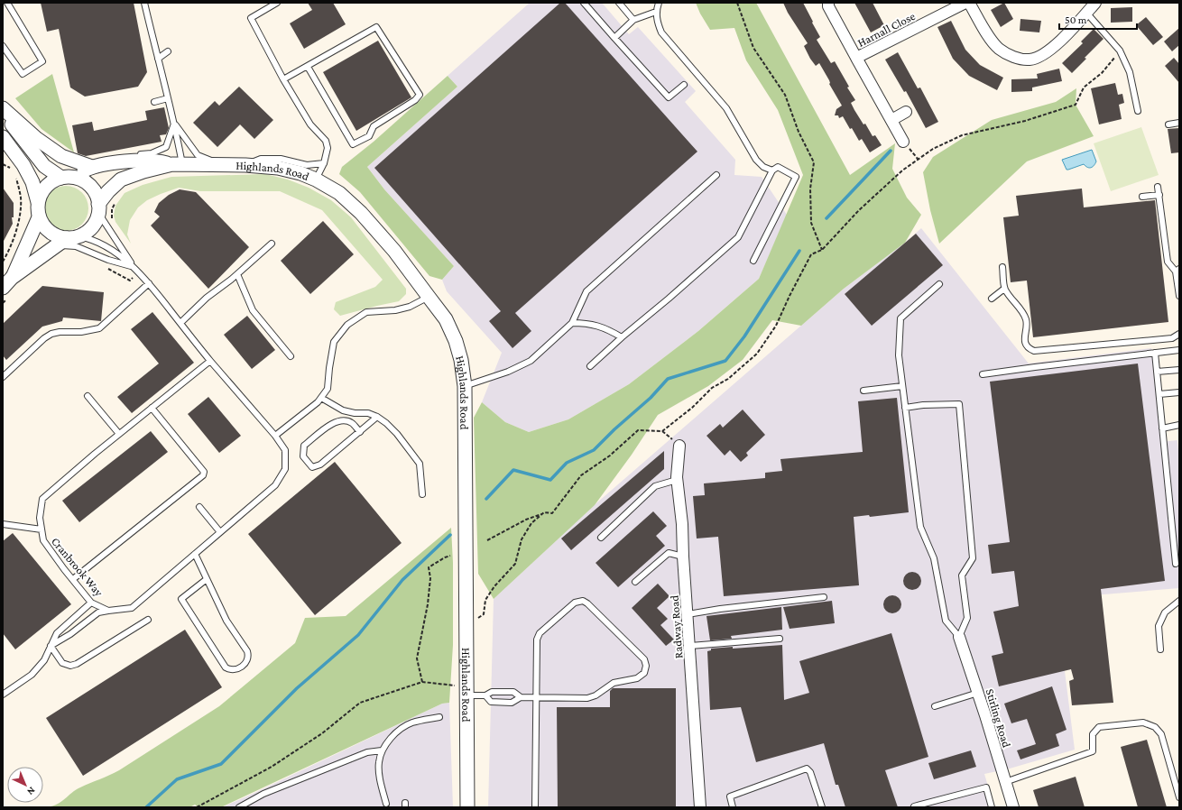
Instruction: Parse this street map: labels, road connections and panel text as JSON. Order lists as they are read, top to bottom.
{
  "streets": {
    "street": [
      "Harnall Close",
      "Highlands Road",
      "Radway Road",
      "Stirling Road"
    ],
    "lane": ["Cranbrook Way"]
  },
  "scale_bar": "50 m",
  "north": "bottom right"
}
